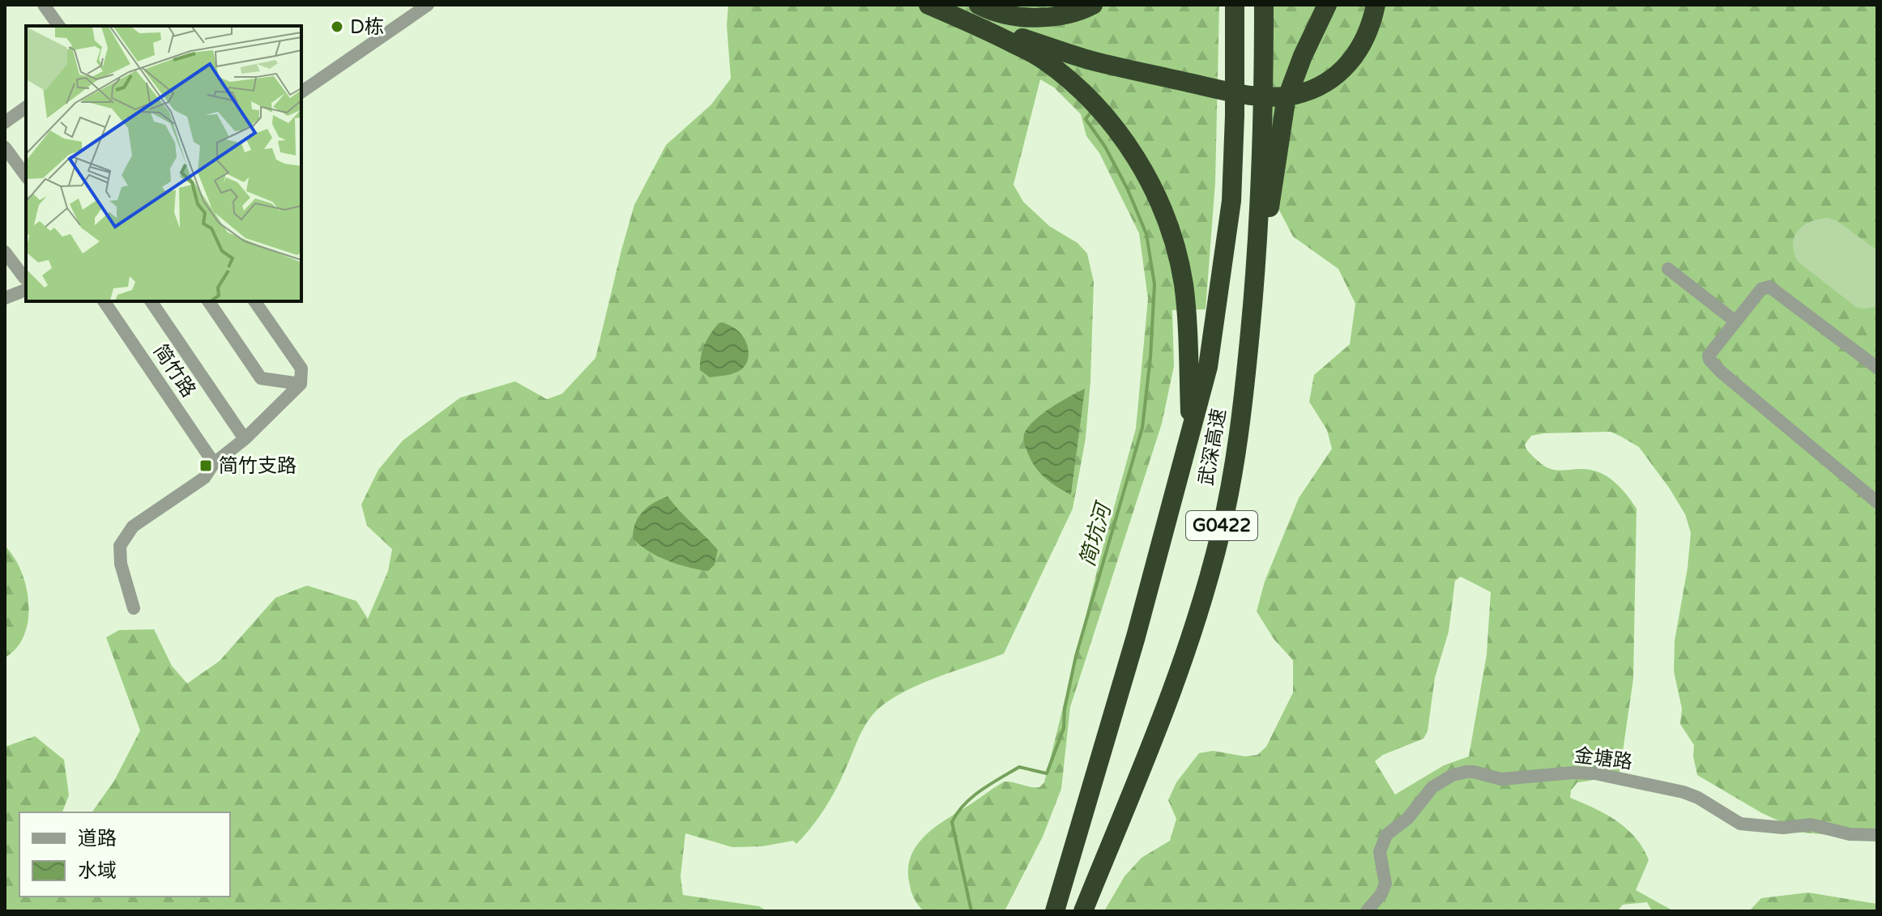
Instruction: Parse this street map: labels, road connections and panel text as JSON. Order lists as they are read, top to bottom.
{
  "streets": {
    "highway": ["武深高速", "G0422"],
    "street": ["简竹路", "金塘路"]
  },
  "water": ["简坑河"],
  "places": {
    "other": ["D栋"],
    "transit": ["简竹支路"]
  },
  "legend": ["道路", "水域"]
}
